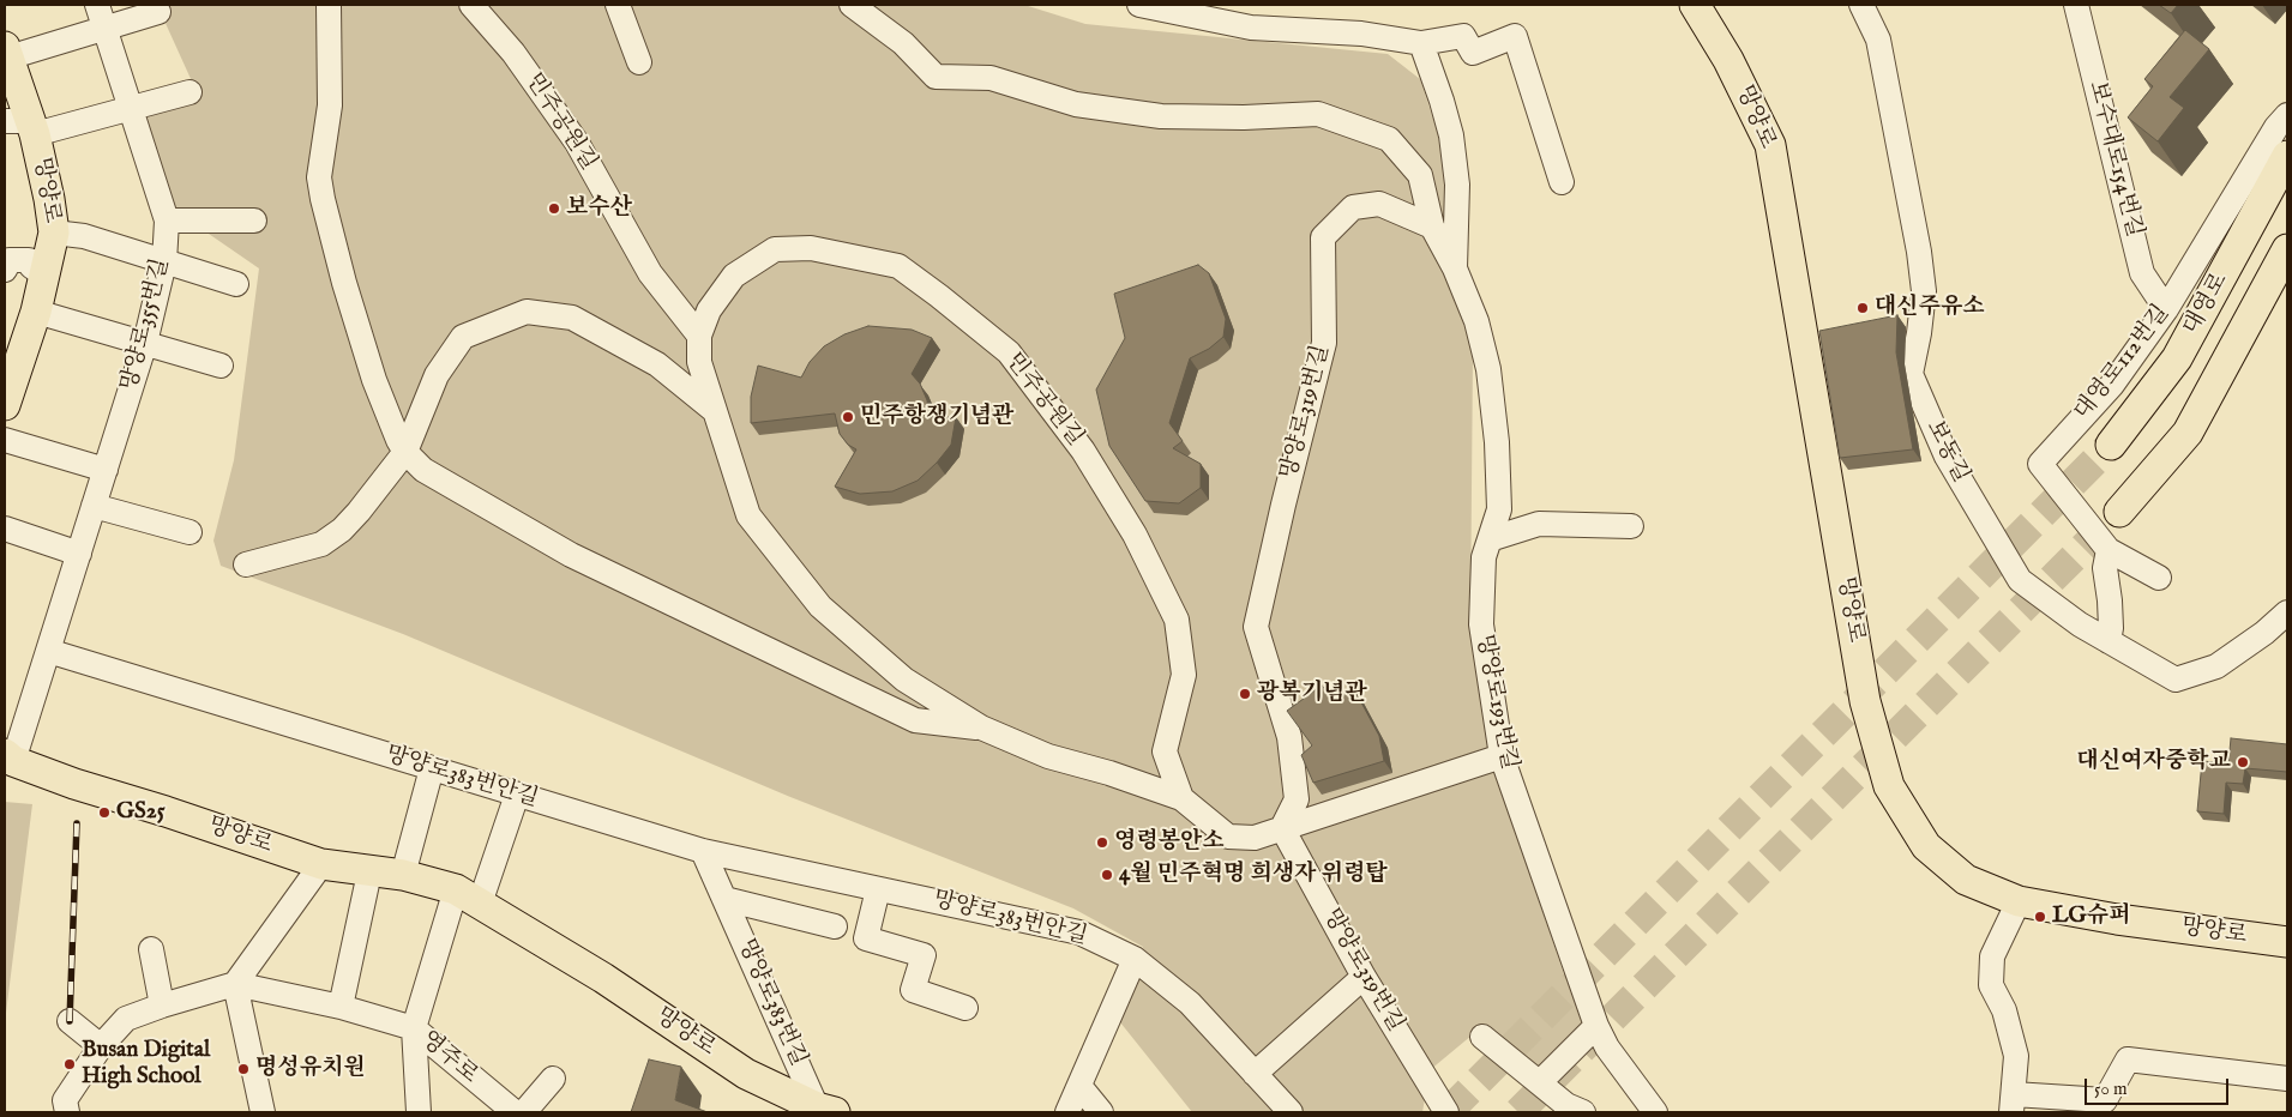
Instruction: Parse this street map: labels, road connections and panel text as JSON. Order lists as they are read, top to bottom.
{
  "streets": {
    "main road": ["망양로", "대영로"],
    "street": [
      "민주공원길",
      "보수대로154번길",
      "망양로355번길",
      "대영로112번길",
      "망양로319번길",
      "보동길",
      "망양로193번길",
      "망양로383번안길",
      "망양로383번길",
      "영주로"
    ]
  },
  "crossings": [
    ["망양로", "망양로355번길"],
    ["망양로", "망양로383번길"],
    ["민주공원길", "망양로319번길"],
    ["민주공원길", "망양로193번길"],
    ["보수대로154번길", "대영로112번길"],
    ["망양로355번길", "망양로383번안길"],
    ["망양로383번안길", "망양로383번길"]
  ],
  "places": [
    "보수산",
    "대신주유소",
    "민주항쟁기념관",
    "광복기념관",
    "대신여자중학교",
    "GS25",
    "영령봉안소",
    "4월 민주혁명 희생자 위령탑",
    "LG슈퍼",
    "Busan Digital High School",
    "명성유치원"
  ],
  "scale_bar": "50 m"
}
